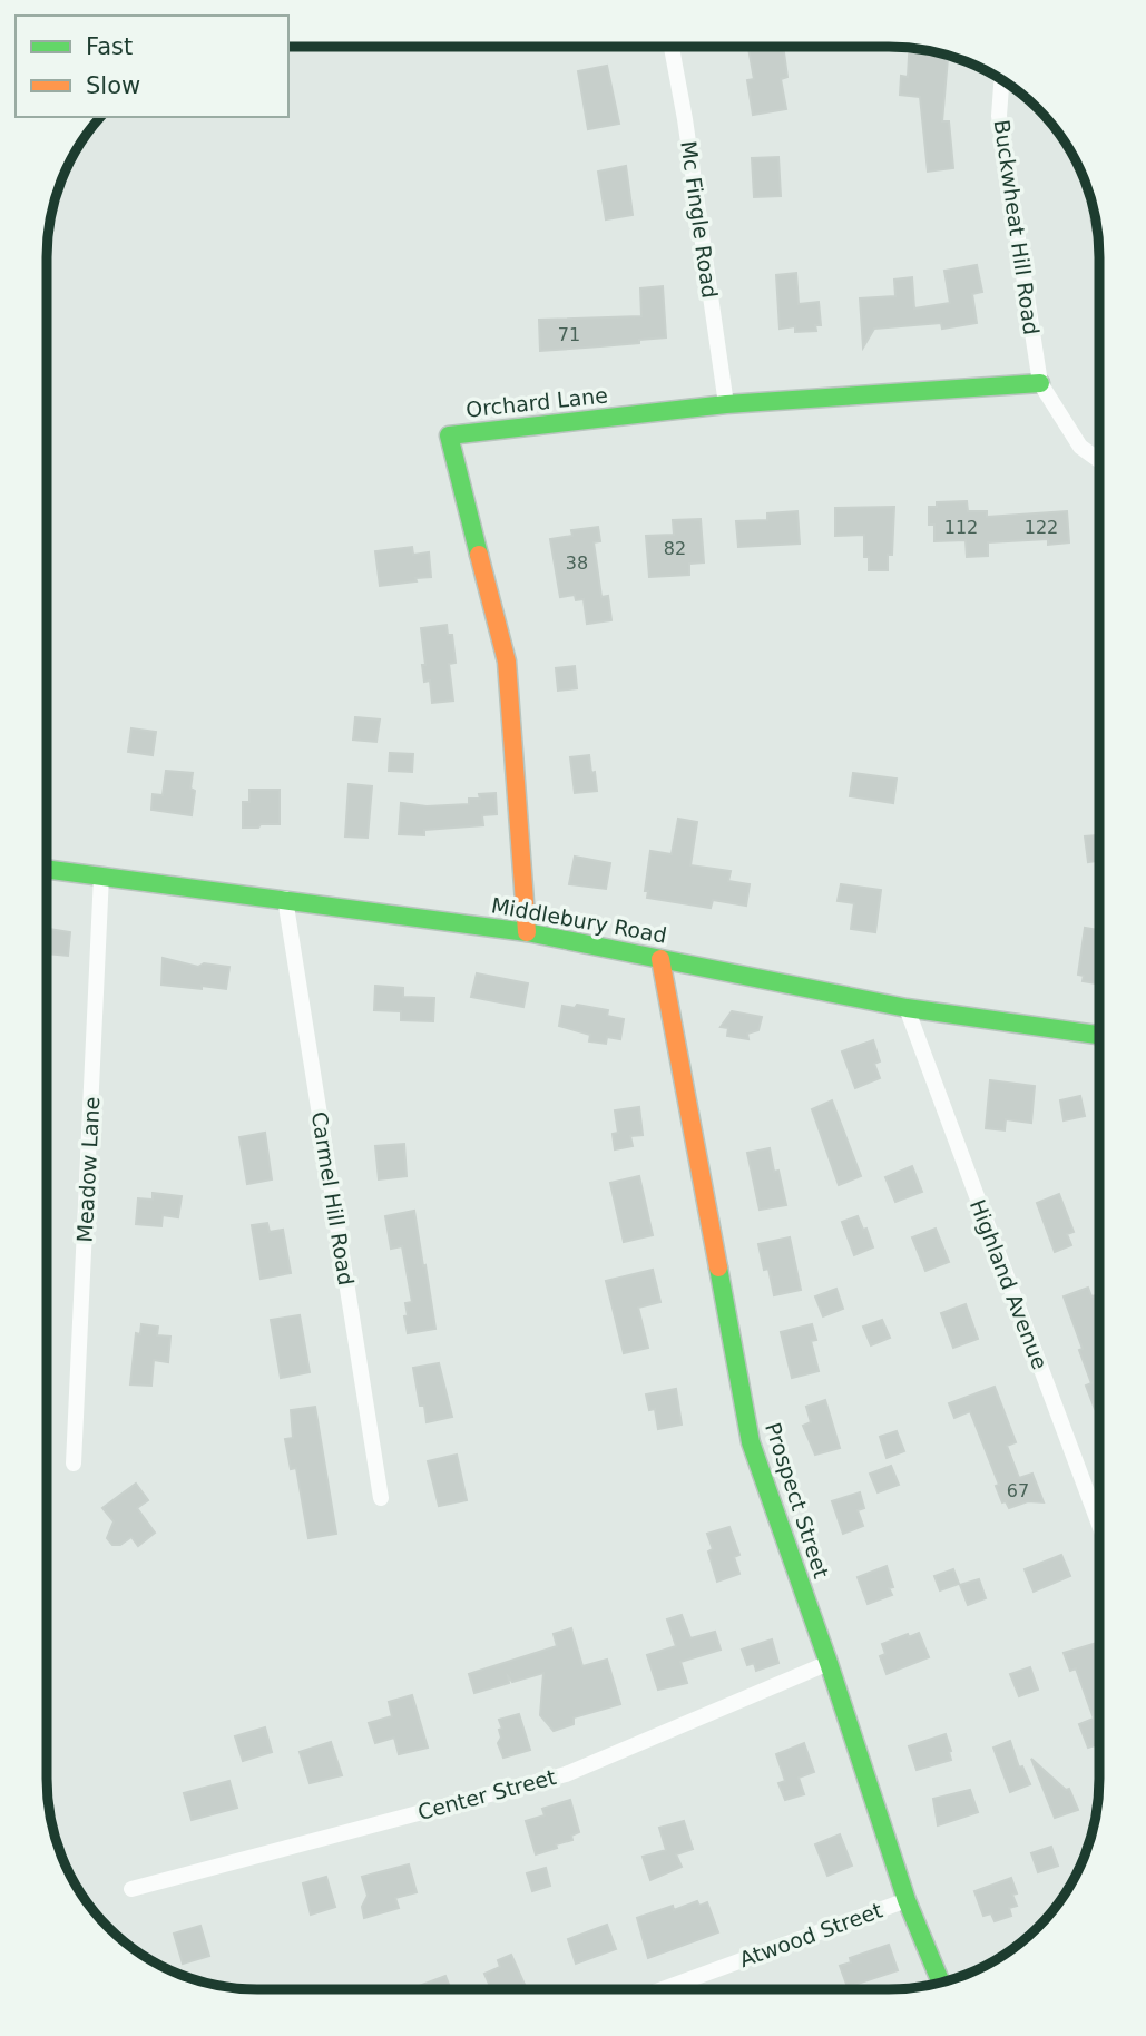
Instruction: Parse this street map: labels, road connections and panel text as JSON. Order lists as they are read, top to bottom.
{
  "streets": {
    "street": [
      "Mc Fingle Road",
      "Buckwheat Hill Road",
      "Orchard Lane",
      "Middlebury Road",
      "Meadow Lane",
      "Carmel Hill Road",
      "Highland Avenue",
      "Prospect Street",
      "Center Street",
      "Atwood Street"
    ]
  },
  "crossings": [
    ["Mc Fingle Road", "Orchard Lane"],
    ["Buckwheat Hill Road", "Orchard Lane"],
    ["Orchard Lane", "Middlebury Road"],
    ["Middlebury Road", "Meadow Lane"],
    ["Middlebury Road", "Carmel Hill Road"],
    ["Middlebury Road", "Highland Avenue"],
    ["Middlebury Road", "Prospect Street"],
    ["Prospect Street", "Center Street"],
    ["Prospect Street", "Atwood Street"]
  ],
  "house_numbers": [
    "71",
    "112",
    "122",
    "82",
    "38",
    "67"
  ],
  "legend": ["Fast", "Slow"]
}
